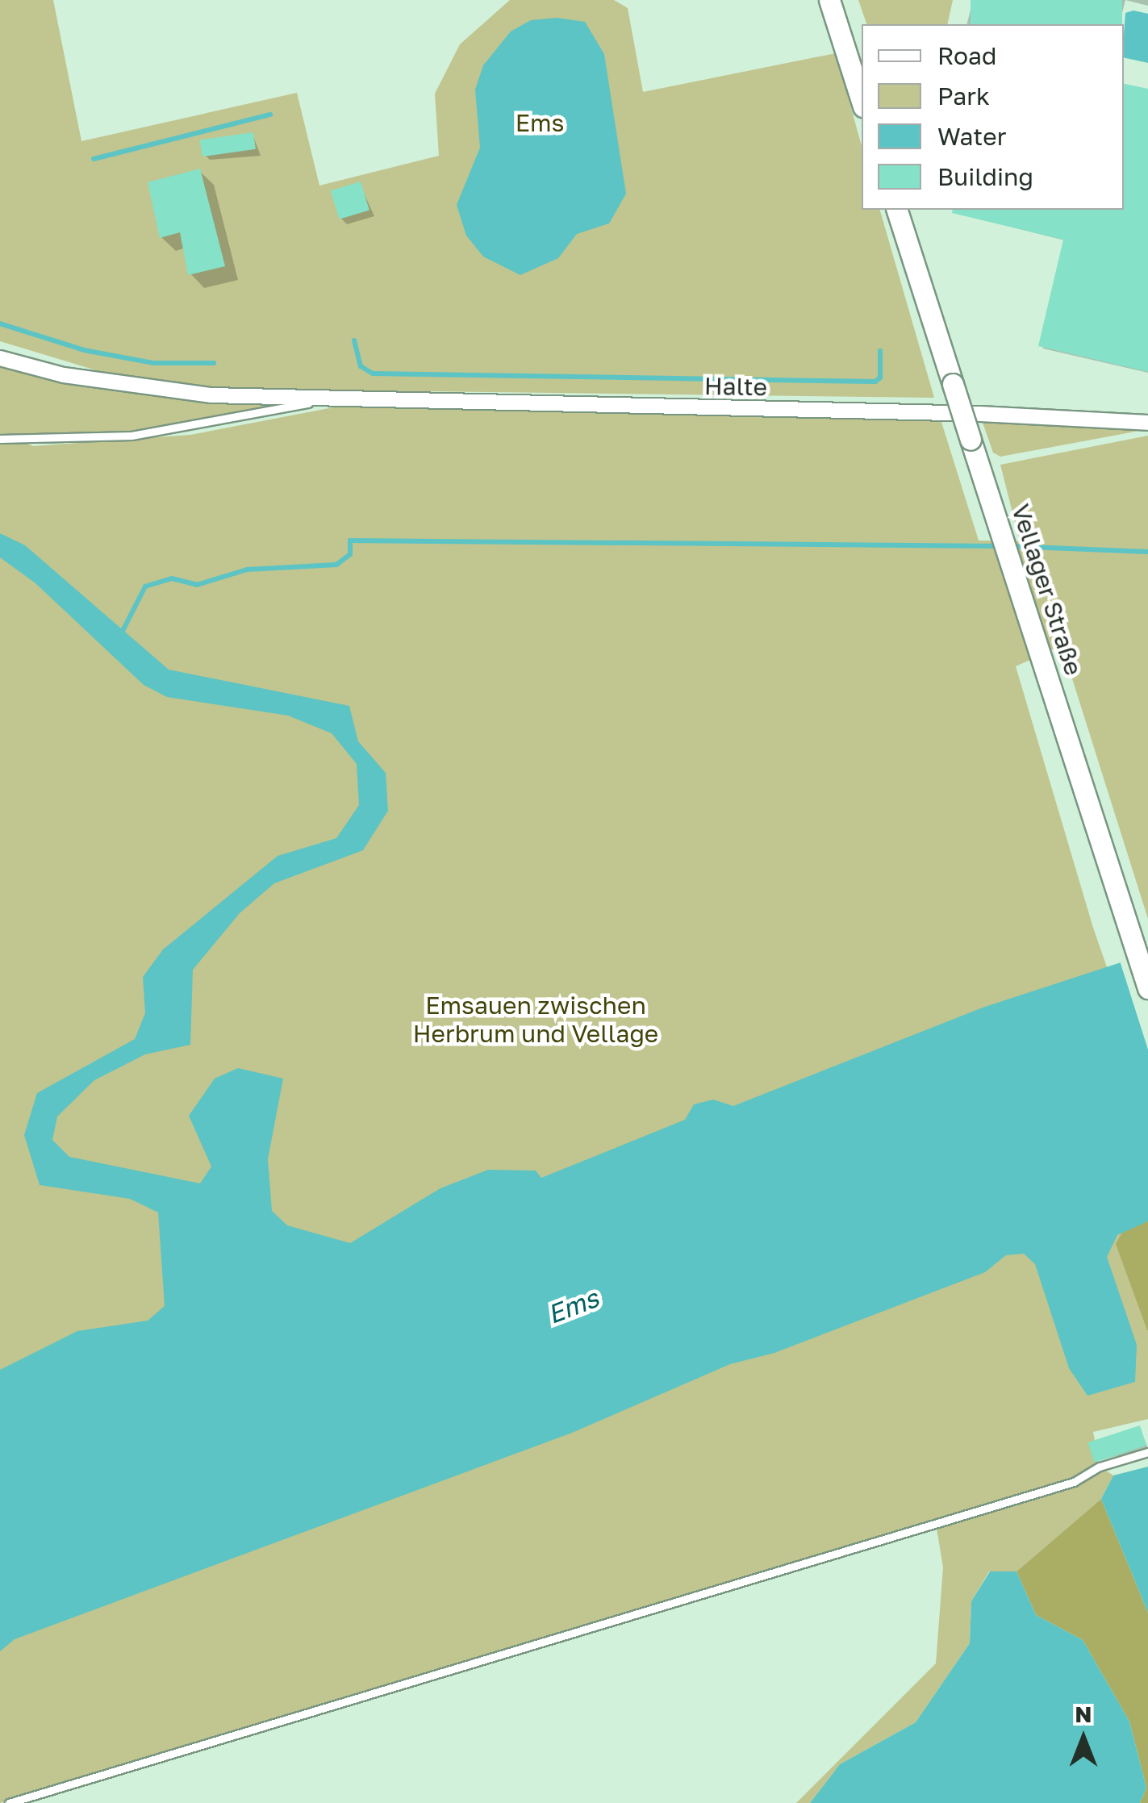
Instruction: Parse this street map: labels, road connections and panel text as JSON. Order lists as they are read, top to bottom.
{
  "streets": {
    "main road": ["Vellager Straße"],
    "street": ["Halte"]
  },
  "water": ["Ems"],
  "parks": ["Ems", "Emsauen zwischen Herbrum und Vellage"],
  "legend": [
    "Road",
    "Park",
    "Water",
    "Building"
  ],
  "north": "top"
}
